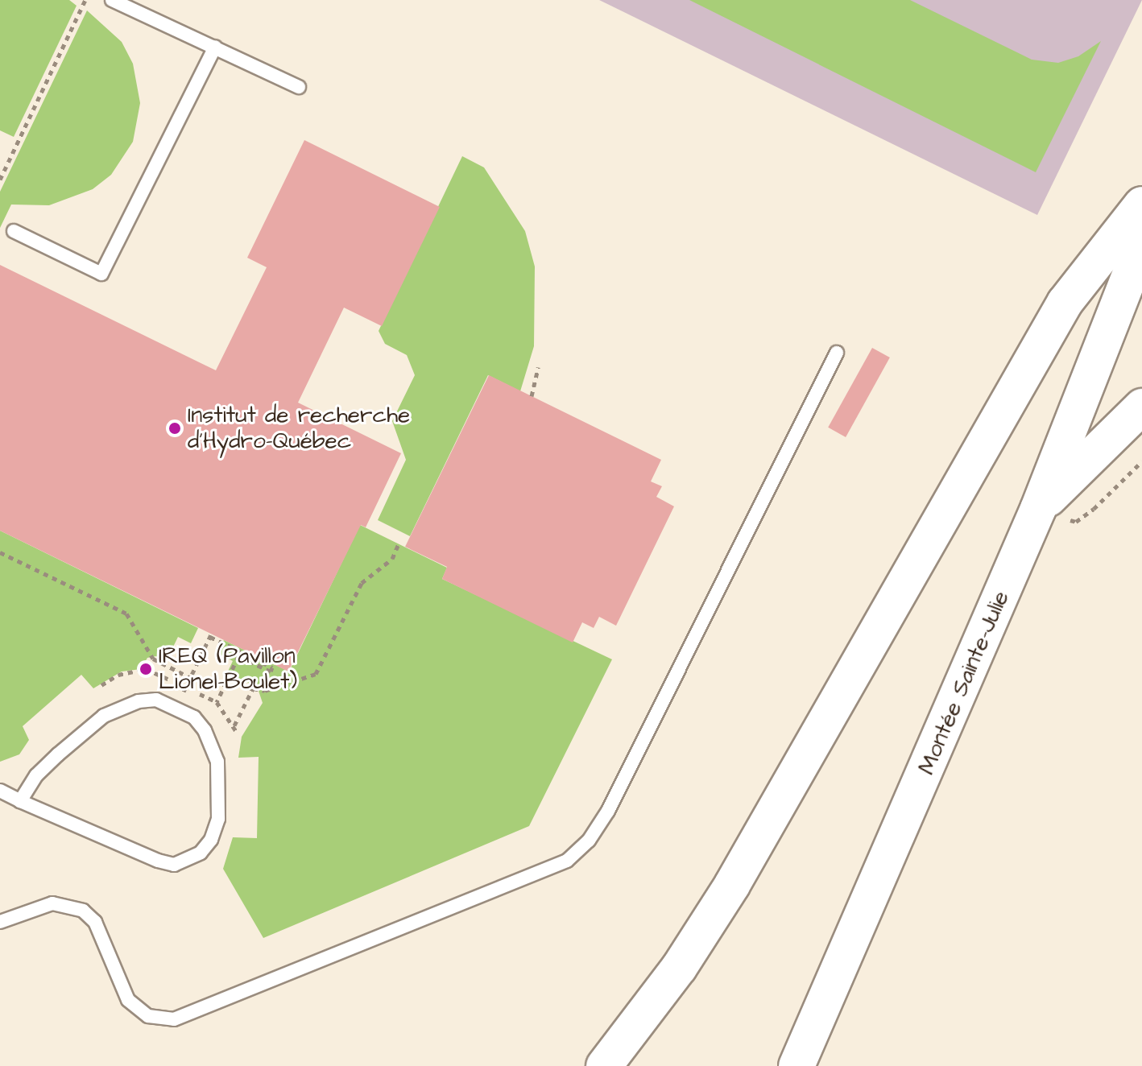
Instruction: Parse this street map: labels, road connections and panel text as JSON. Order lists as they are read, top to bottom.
{
  "streets": {
    "main road": ["Montée Sainte-Julie"]
  },
  "places": ["Institut de recherche d'Hydro-Québec", "IREQ (Pavillon Lionel-Boulet)"]
}
